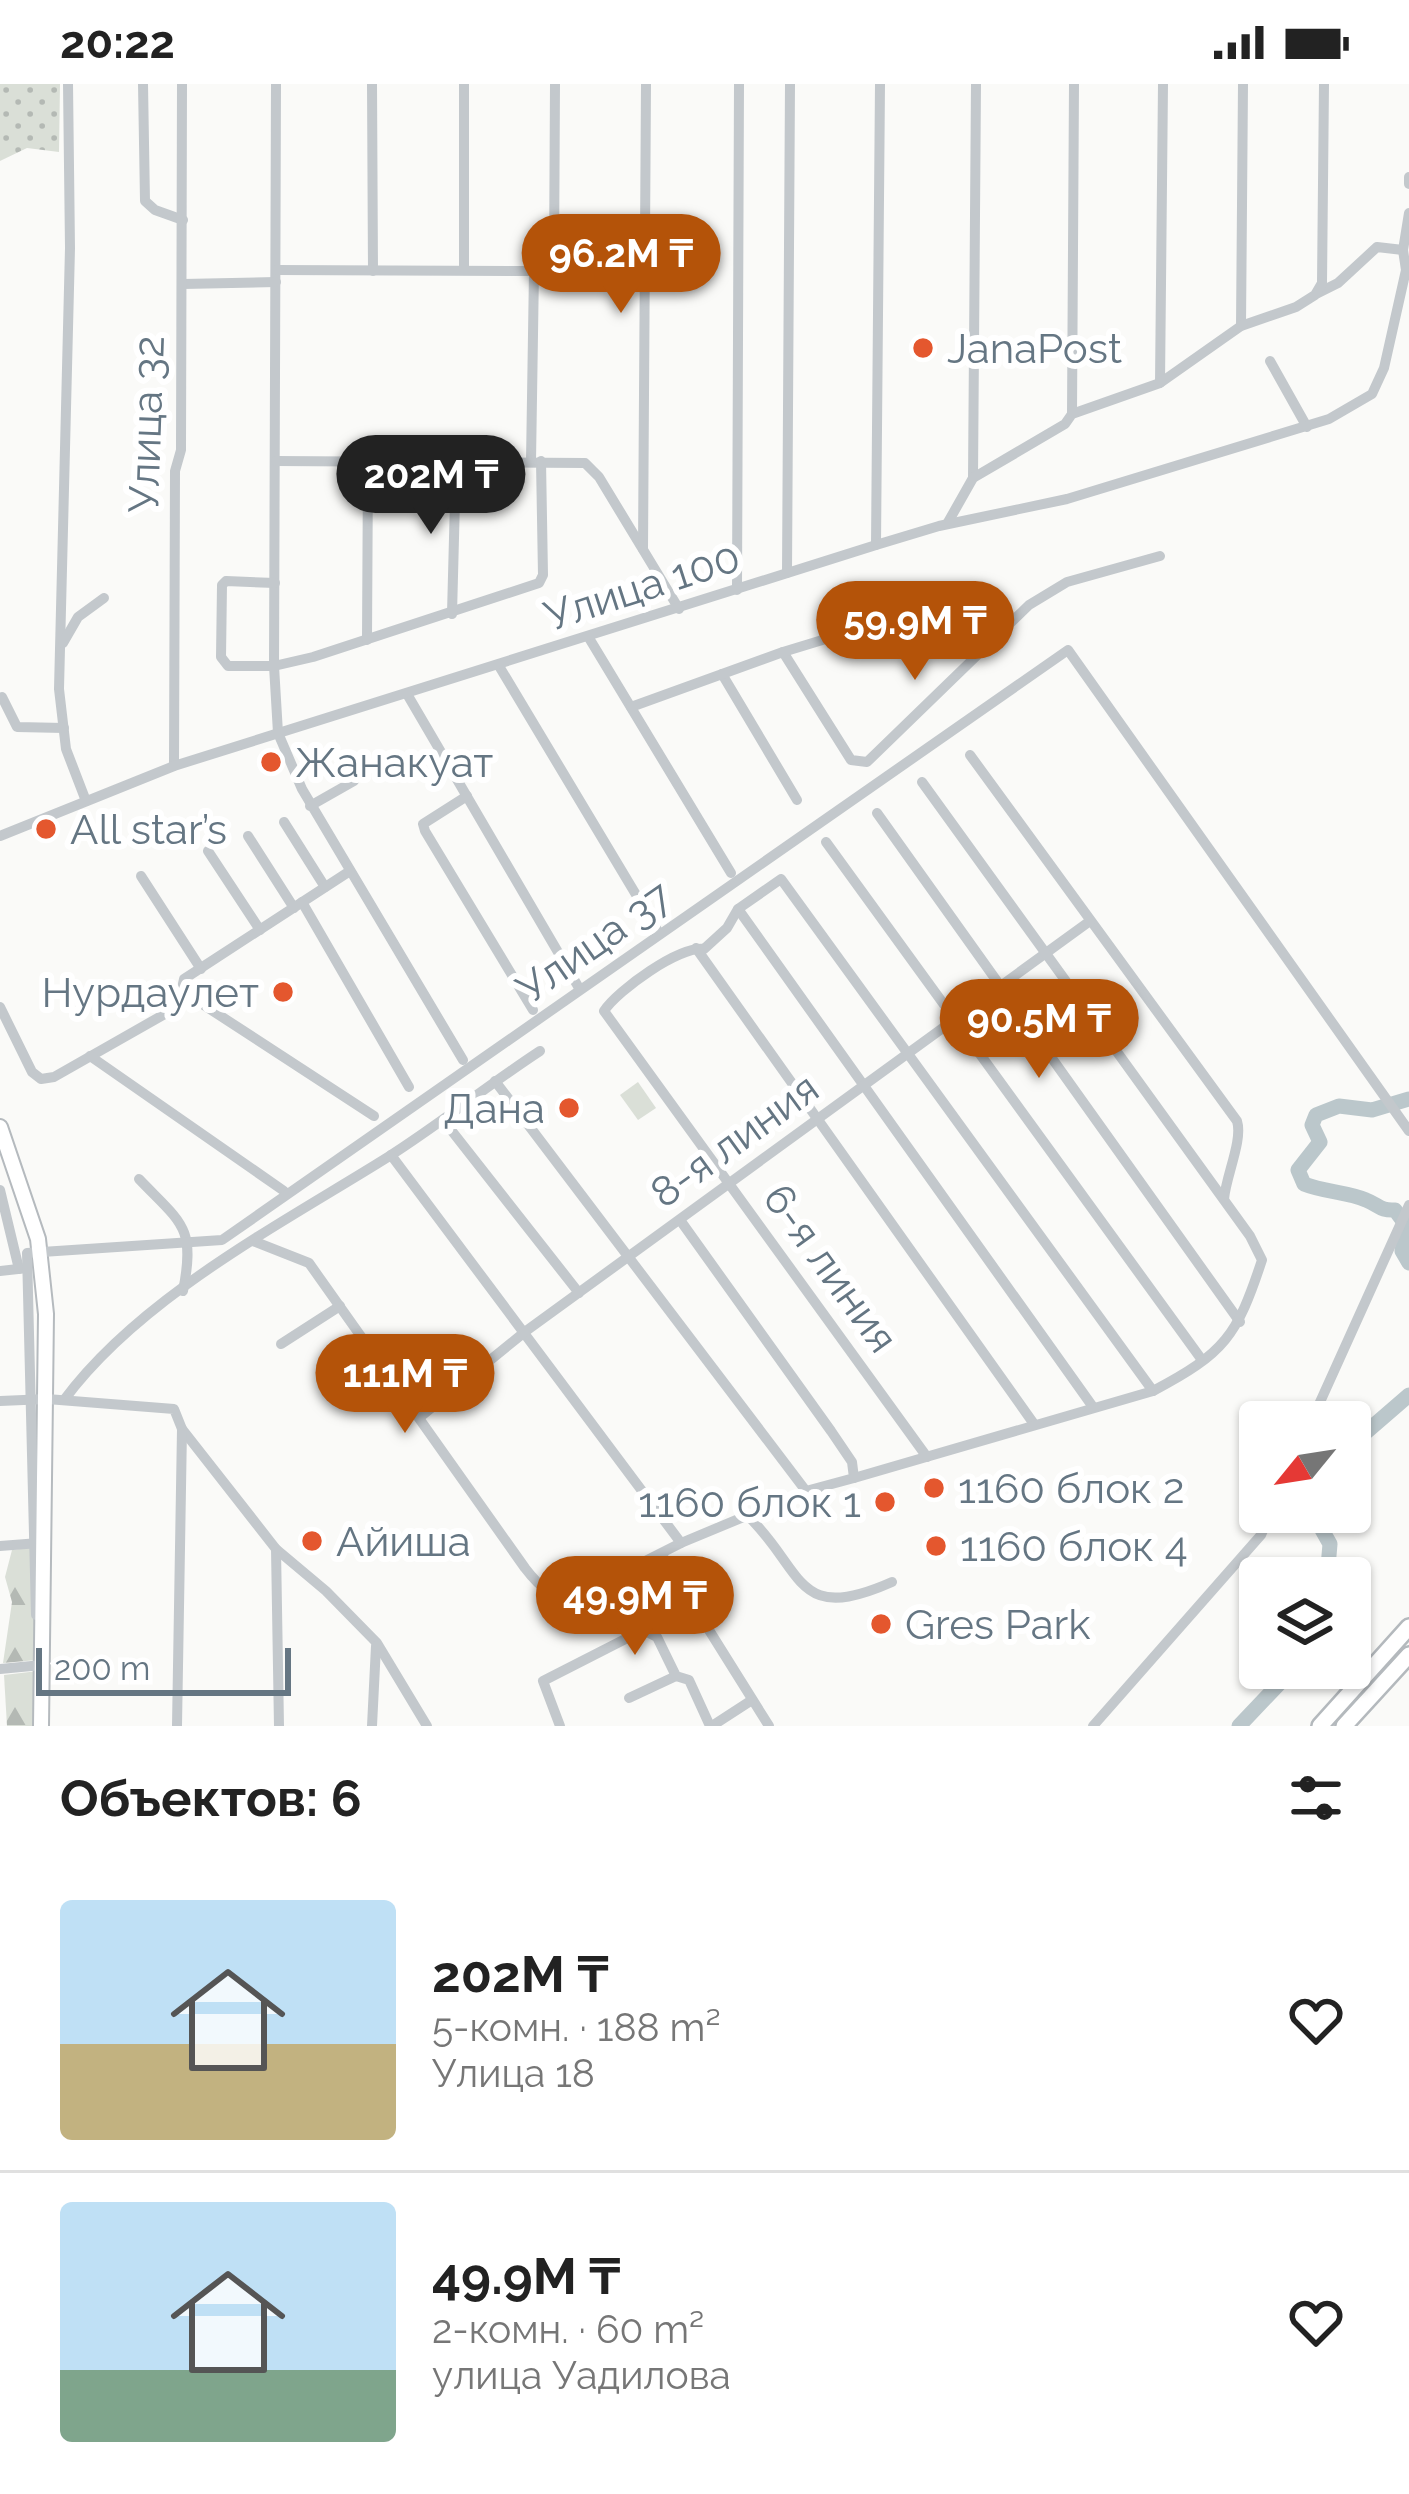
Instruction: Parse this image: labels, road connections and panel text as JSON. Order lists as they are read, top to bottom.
{
  "streets": {
    "street": [
      "Улица 32",
      "Улица 100",
      "Улица 37",
      "8-я линия",
      "6-я линия"
    ]
  },
  "crossings": [
    ["Улица 32", "Улица 100"],
    ["8-я линия", "6-я линия"]
  ],
  "places": [
    "JanaPost",
    "Жанакуат",
    "All star’s",
    "Нурдаулет",
    "Дана",
    "1160 блок 2",
    "1160 блок 1",
    "Айиша",
    "1160 блок 4",
    "Gres Park"
  ],
  "scale_bar": "200 m",
  "north": "bottom left",
  "page": {
    "status": "20:22",
    "price": [
      "96.2M ₸",
      "202M ₸",
      "59.9M ₸",
      "90.5M ₸",
      "111M ₸",
      "49.9M ₸"
    ],
    "scale": "200 m",
    "heading": "Объектов: 6",
    "list": [
      {
        "name": "202M ₸",
        "note": "5-комн. · 188 m² · Улица 18"
      },
      {
        "name": "49.9M ₸",
        "note": "2-комн. · 60 m² · улица Уадилова"
      }
    ]
  }
}
